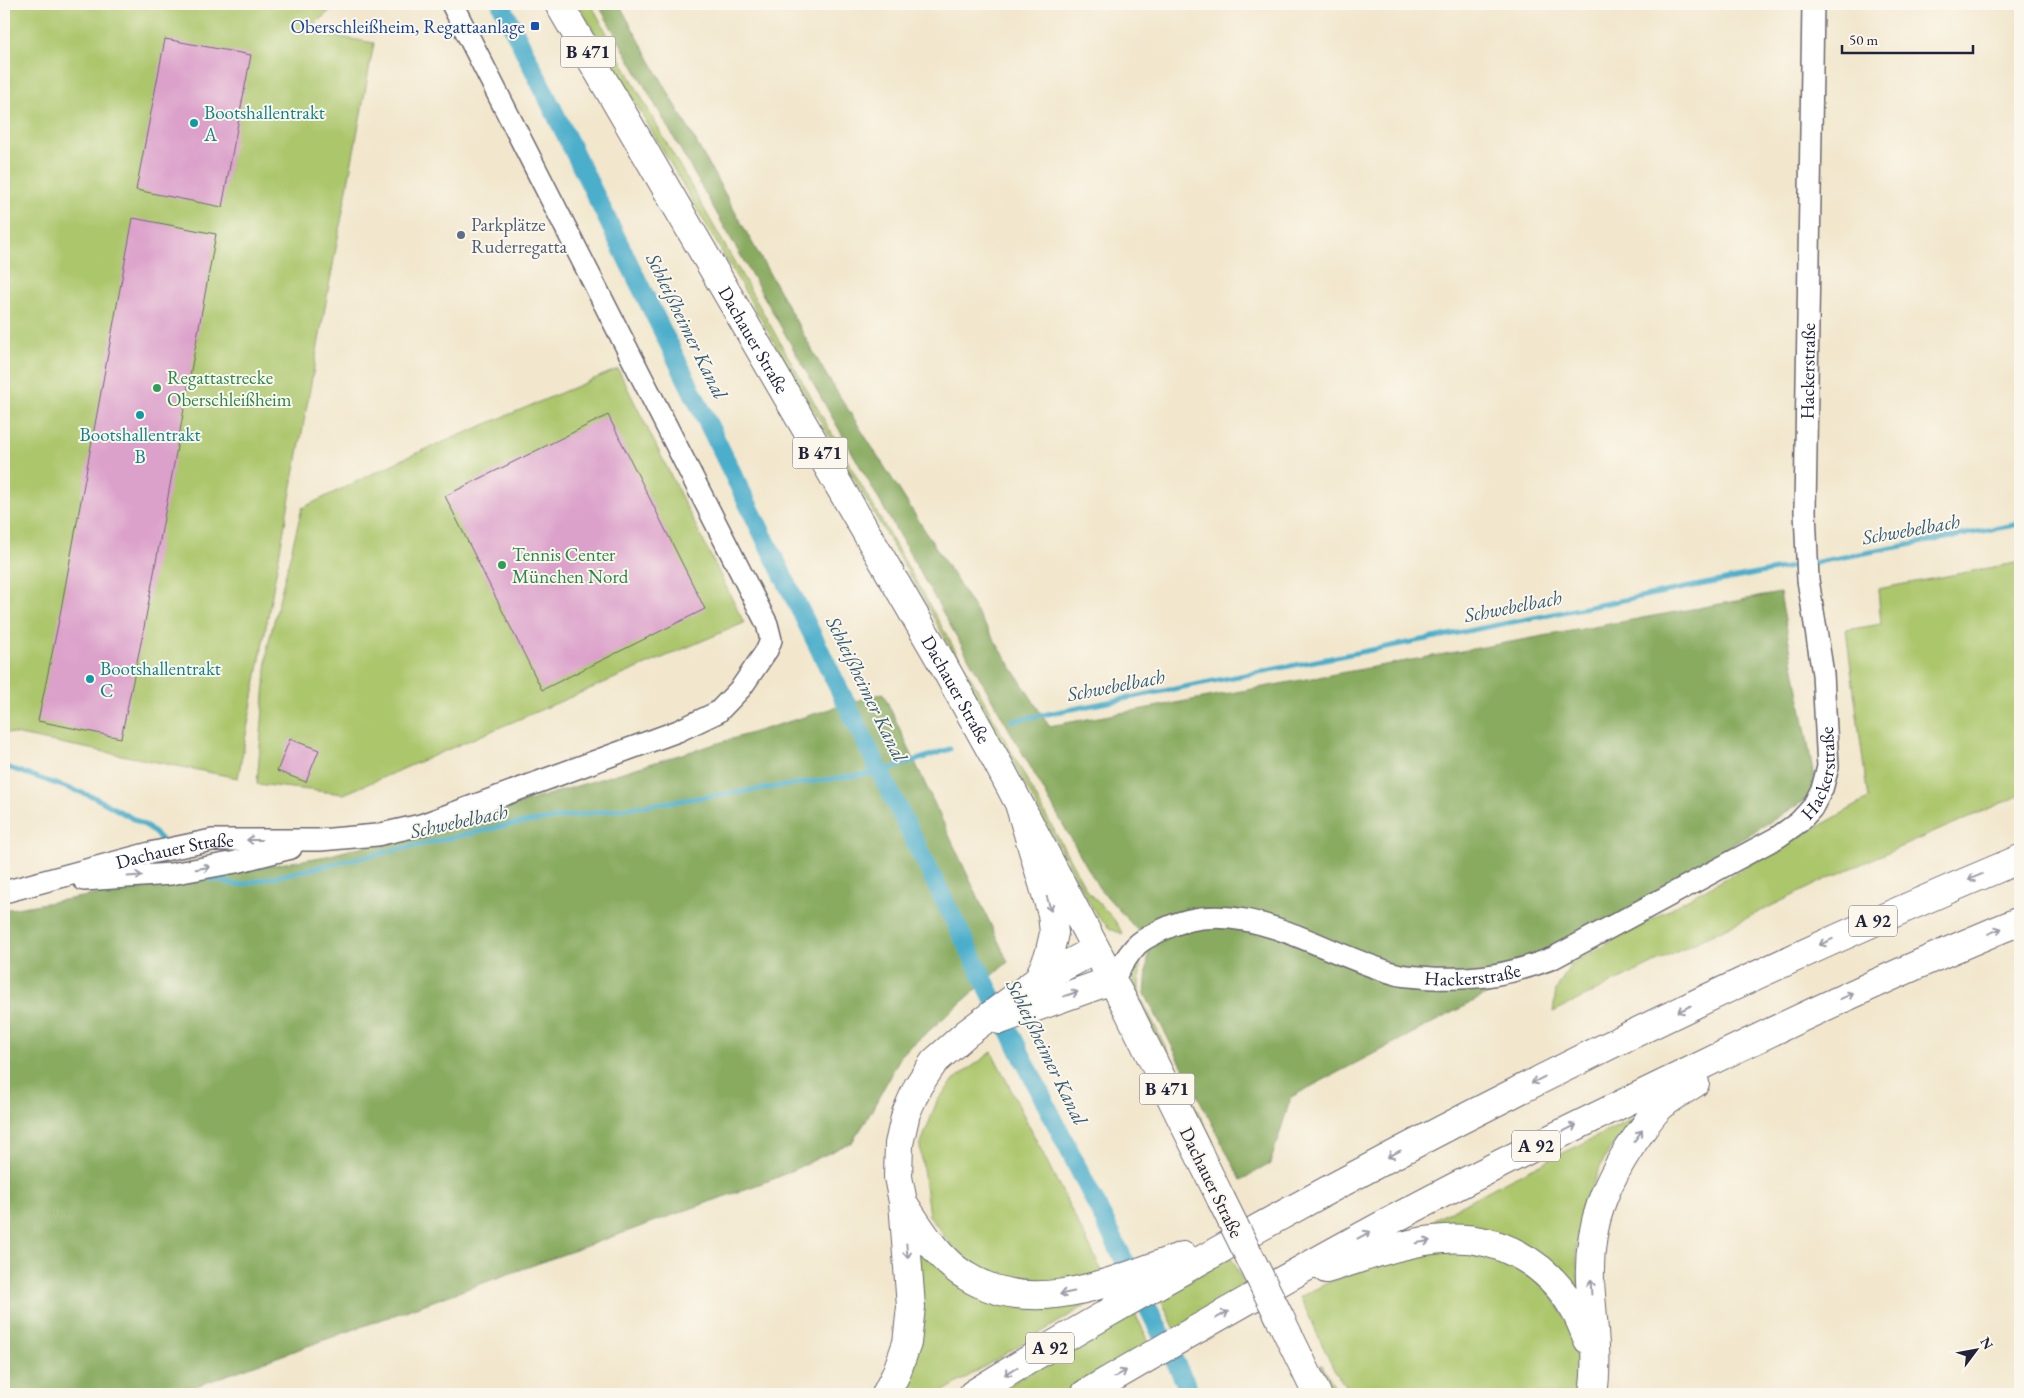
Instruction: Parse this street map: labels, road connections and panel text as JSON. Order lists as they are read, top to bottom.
{
  "streets": {
    "main road": ["B 471", "Dachauer Straße", "A 92"],
    "street": ["Hackerstraße"]
  },
  "crossings": [
    ["Dachauer Straße", "Hackerstraße"]
  ],
  "water": ["Schleißheimer Kanal", "Schwebelbach"],
  "places": {
    "transit": ["Oberschleißheim, Regattaanlage"],
    "other": [
      "Bootshallentrakt A",
      "Parkplätze Ruderregatta",
      "Regattastrecke Oberschleißheim",
      "Bootshallentrakt B",
      "Tennis Center München Nord",
      "Bootshallentrakt C"
    ]
  },
  "scale_bar": "50 m",
  "north": "top right"
}
